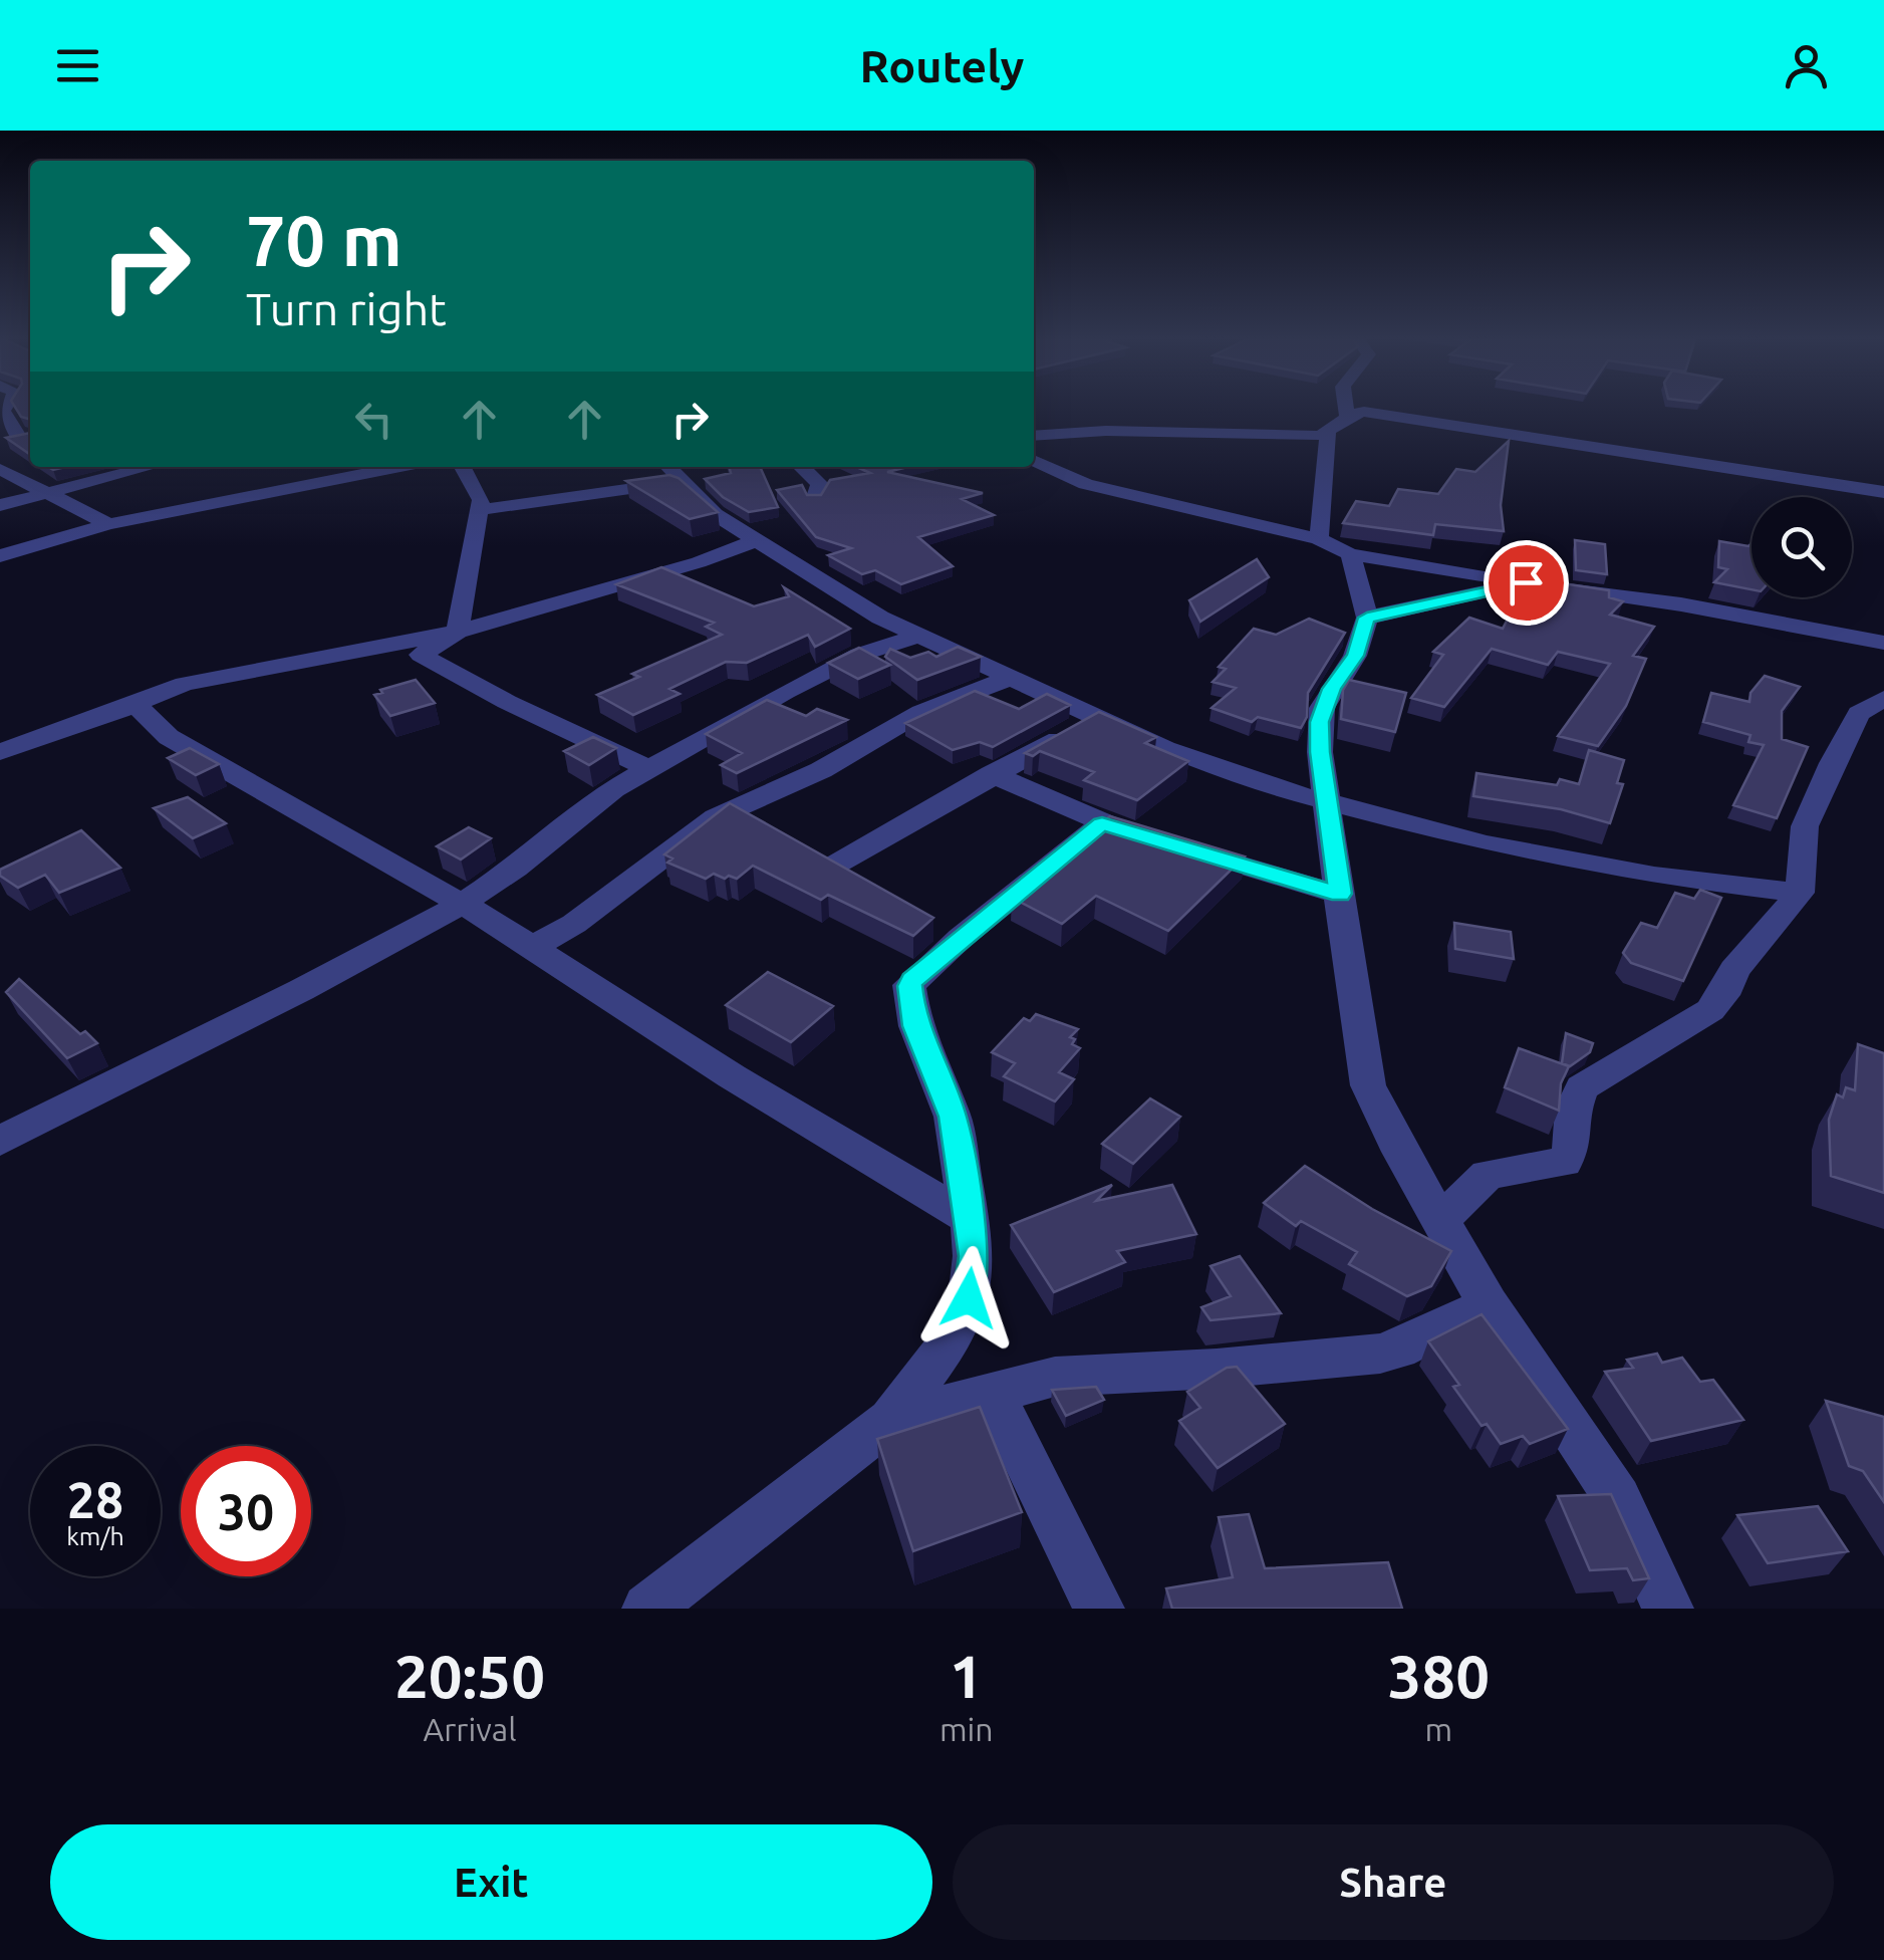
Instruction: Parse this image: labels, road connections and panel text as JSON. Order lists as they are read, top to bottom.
{
  "page": {
    "header": "Routely",
    "turn": ["70 m", "Turn right"],
    "speed": "28 km/h",
    "limit": "30",
    "eta": [
      "20:50",
      "Arrival",
      "1",
      "min",
      "380",
      "m"
    ],
    "buttons": ["Exit", "Share"]
  }
}
